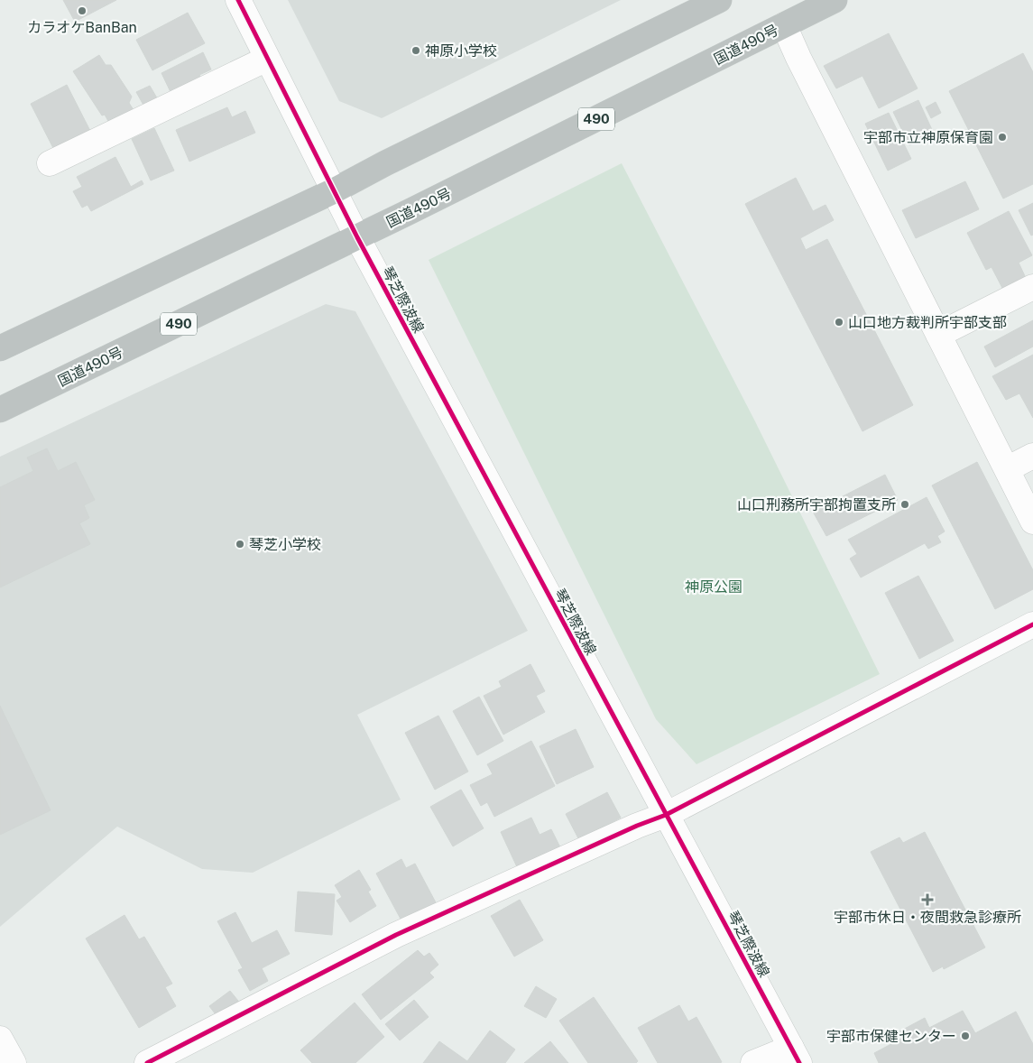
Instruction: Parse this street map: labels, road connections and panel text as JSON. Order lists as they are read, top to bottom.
{
  "streets": {
    "highway": ["国道490号", "490"],
    "street": ["琴芝際波線"]
  },
  "crossings": [
    ["国道490号", "琴芝際波線"]
  ],
  "parks": ["神原公園"],
  "places": {
    "other": [
      "カラオケBanBan",
      "神原小学校",
      "宇部市立神原保育園",
      "山口地方裁判所宇部支部",
      "山口刑務所宇部拘置支所",
      "琴芝小学校",
      "宇部市保健センター"
    ],
    "health": ["宇部市休日・夜間救急診療所"]
  }
}
